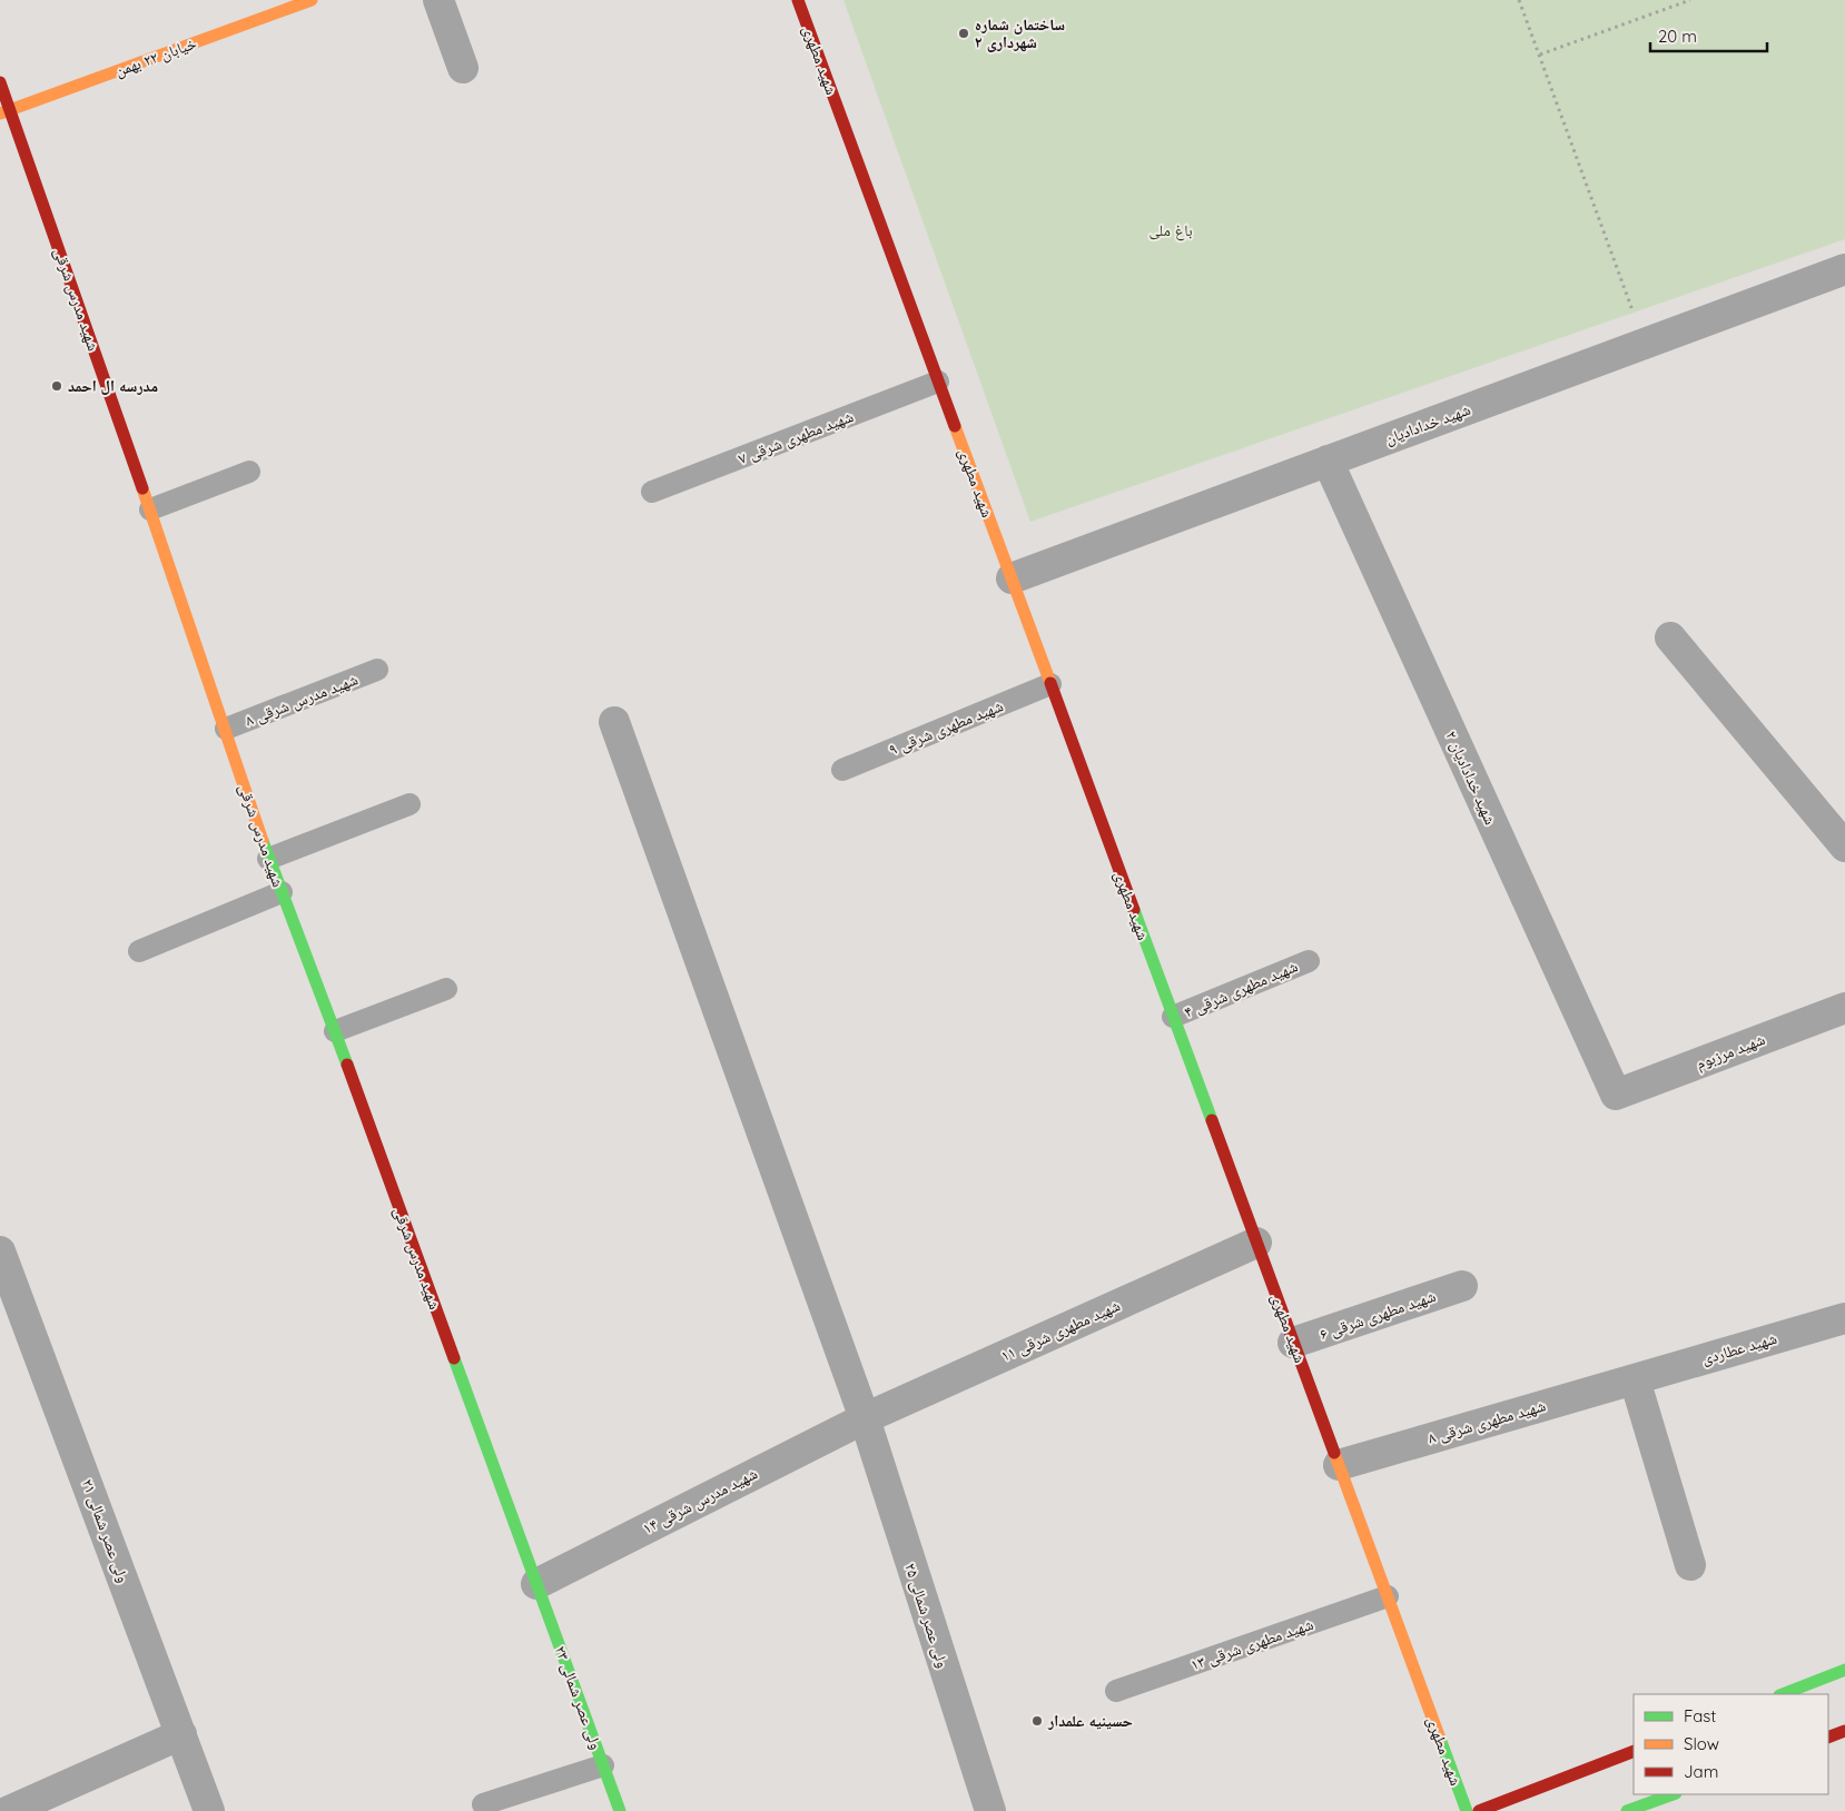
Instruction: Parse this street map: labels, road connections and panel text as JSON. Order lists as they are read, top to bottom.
{
  "streets": {
    "street": [
      "خیابان ۲۲ بهمن",
      "شهید مطهری",
      "شهید مدرس شرقی",
      "شهید خدادادیان",
      "شهید خدادادیان ۲",
      "شهید مرزبوم",
      "شهید مطهری شرقی ۶",
      "شهید مطهری شرقی ۱۱",
      "شهید عطاردی",
      "شهید مطهری شرقی ۸",
      "شهید مدرس شرقی ۱۴",
      "ولی عصر شمالی ۲۱",
      "ولی عصر شمالی ۲۵",
      "ولی عصر شمالی ۲۳"
    ],
    "lane": [
      "شهید مطهری شرقی ۷",
      "شهید مدرس شرقی ۸",
      "شهید مطهری شرقی ۹",
      "شهید مطهری شرقی ۴",
      "شهید مطهری شرقی ۱۳"
    ]
  },
  "crossings": [
    ["خیابان ۲۲ بهمن", "شهید مدرس شرقی"],
    ["شهید مطهری", "شهید خدادادیان"],
    ["شهید مطهری", "شهید مطهری شرقی ۷"],
    ["شهید مطهری", "شهید مطهری شرقی ۹"],
    ["شهید مطهری", "شهید مطهری شرقی ۴"],
    ["شهید مطهری", "شهید مطهری شرقی ۶"],
    ["شهید مطهری", "شهید مطهری شرقی ۱۱"],
    ["شهید مطهری", "شهید مطهری شرقی ۸"],
    ["شهید مطهری", "شهید مطهری شرقی ۱۳"],
    ["شهید مدرس شرقی", "شهید مدرس شرقی ۸"],
    ["شهید مدرس شرقی", "شهید مدرس شرقی ۱۴"],
    ["شهید مدرس شرقی", "ولی عصر شمالی ۲۳"],
    ["شهید خدادادیان", "شهید خدادادیان ۲"],
    ["شهید خدادادیان ۲", "شهید مرزبوم"],
    ["شهید مطهری شرقی ۱۱", "شهید مدرس شرقی ۱۴"],
    ["شهید مطهری شرقی ۱۱", "ولی عصر شمالی ۲۵"],
    ["شهید عطاردی", "شهید مطهری شرقی ۸"],
    ["شهید مدرس شرقی ۱۴", "ولی عصر شمالی ۲۵"],
    ["شهید مدرس شرقی ۱۴", "ولی عصر شمالی ۲۳"]
  ],
  "parks": ["باغ ملی"],
  "places": ["ساختمان شماره ۲ شهرداری", "مدرسه ال احمد", "حسینیه علمدار"],
  "legend": ["Fast", "Slow", "Jam"],
  "scale_bar": "20 m"
}
